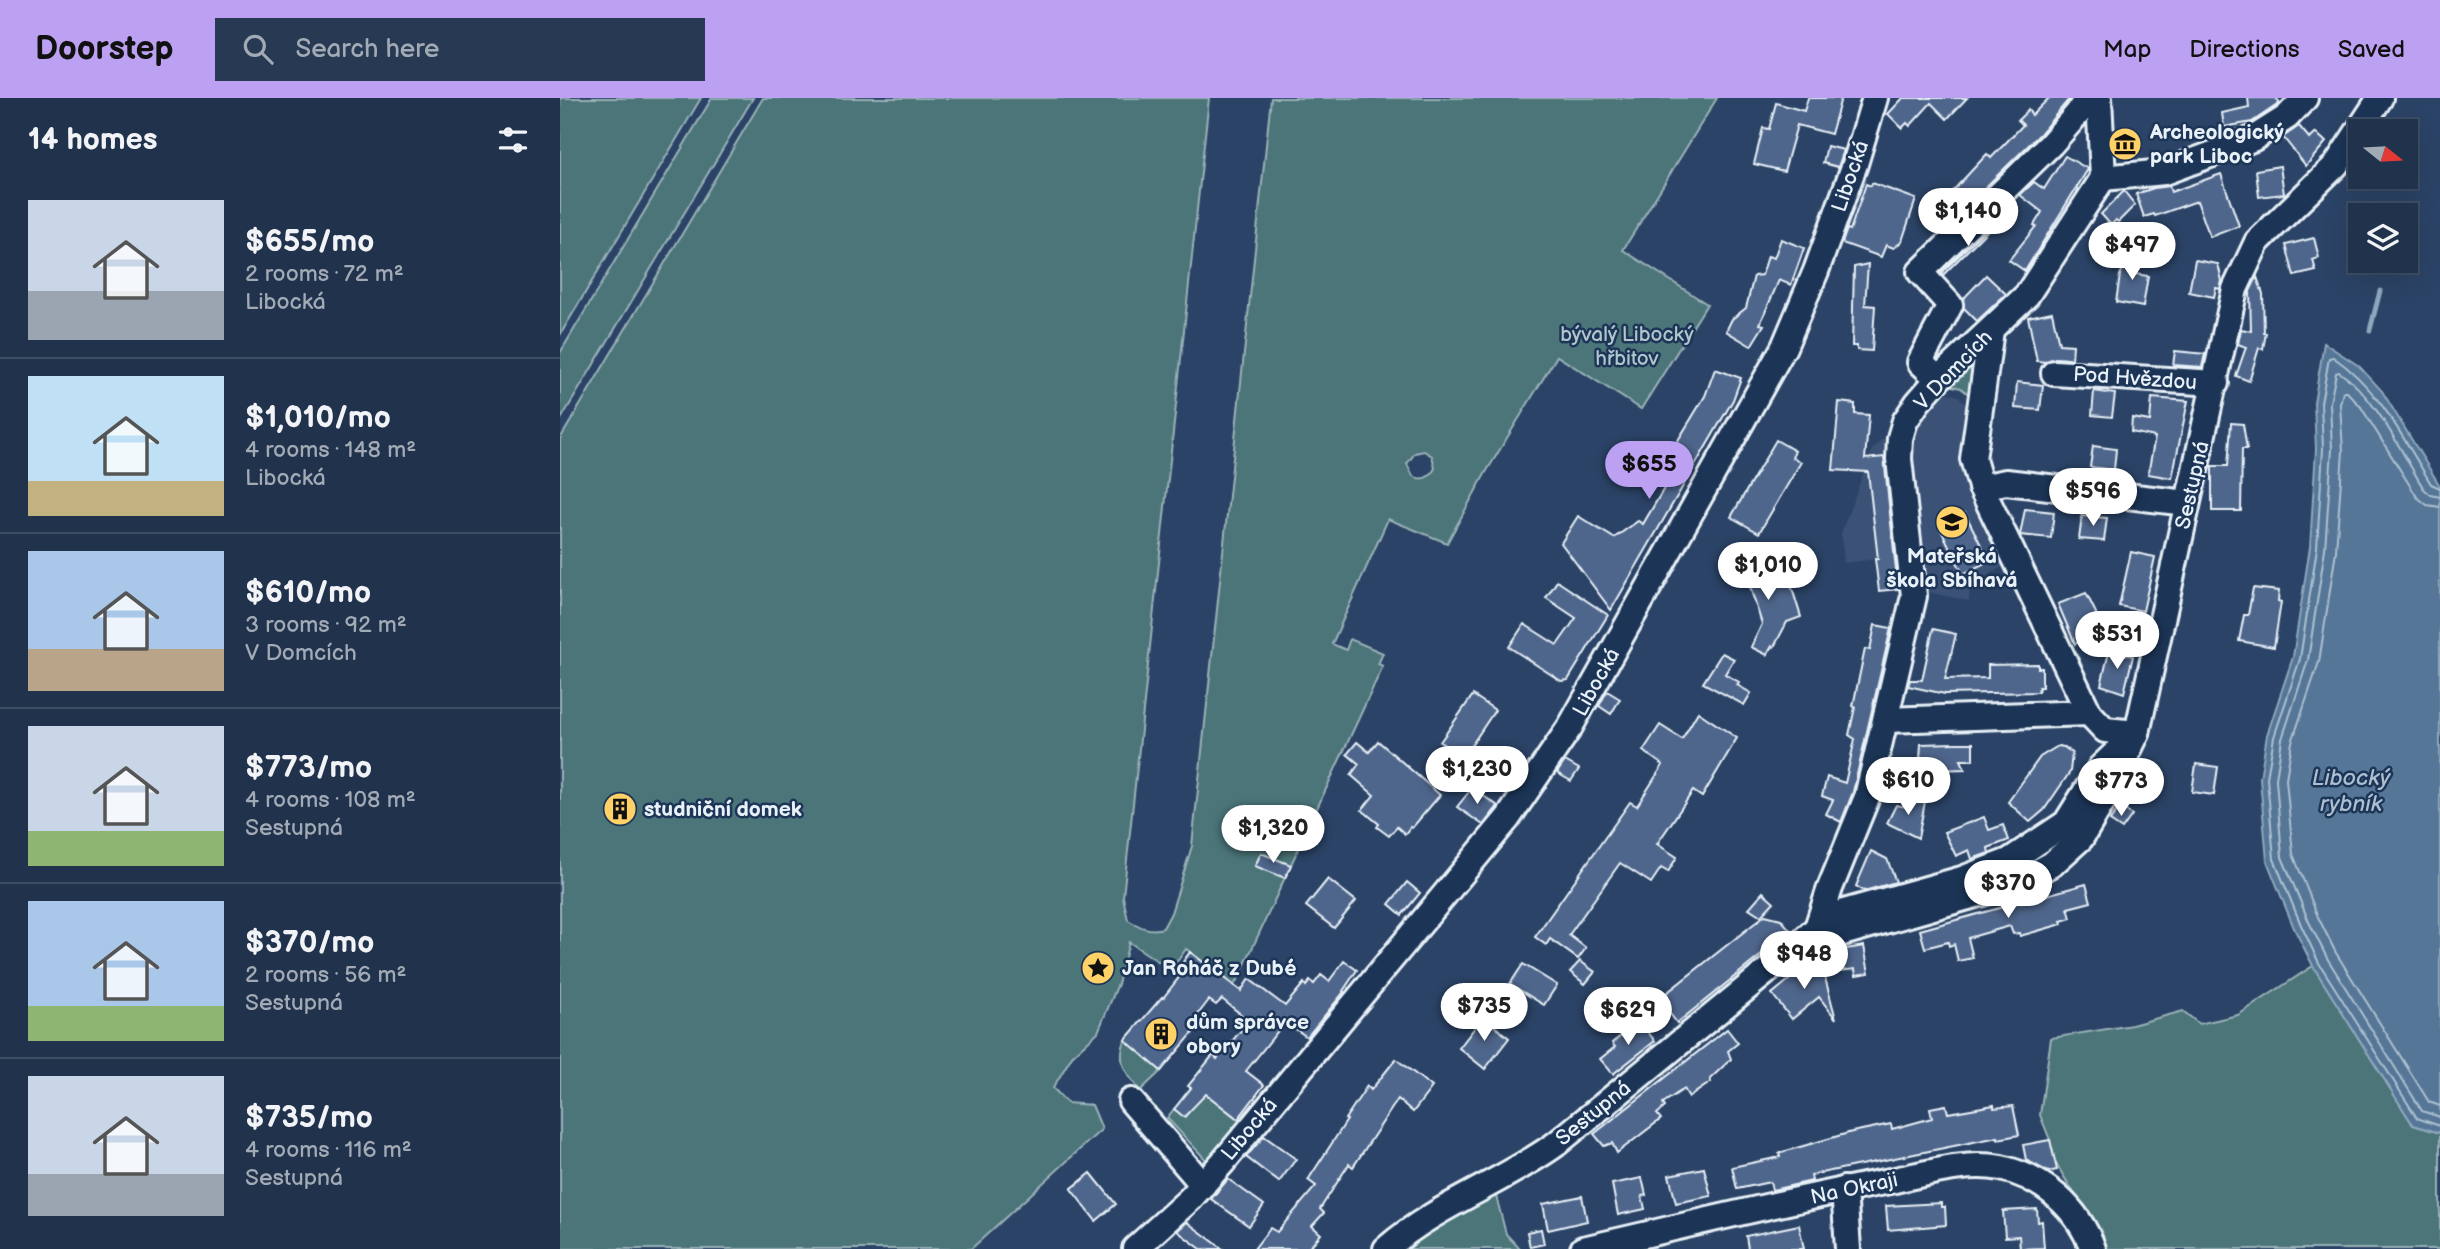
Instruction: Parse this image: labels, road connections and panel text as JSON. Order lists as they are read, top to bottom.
{
  "streets": {
    "street": [
      "Libocká",
      "V Domcích",
      "Pod Hvězdou",
      "Sestupná",
      "Na Okraji"
    ]
  },
  "crossings": [
    ["V Domcích", "Sestupná"],
    ["Pod Hvězdou", "Sestupná"]
  ],
  "water": ["Libocký rybník"],
  "parks": ["bývalý Libocký hřbitov"],
  "places": {
    "museum": ["Archeologický park Liboc"],
    "school or university": ["Mateřská škola Sbíhavá"],
    "building": ["studniční domek", "dům správce obory"],
    "place": ["Jan Roháč z Dubé"]
  },
  "north": "right",
  "page": {
    "header": "Doorstep",
    "search": "Search here",
    "nav": ["Map", "Directions", "Saved"],
    "heading": "14 homes",
    "list": [
      {
        "name": "$655/mo",
        "note": "2 rooms · 72 m² · Libocká"
      },
      {
        "name": "$1,010/mo",
        "note": "4 rooms · 148 m² · Libocká"
      },
      {
        "name": "$610/mo",
        "note": "3 rooms · 92 m² · V Domcích"
      },
      {
        "name": "$773/mo",
        "note": "4 rooms · 108 m² · Sestupná"
      },
      {
        "name": "$370/mo",
        "note": "2 rooms · 56 m² · Sestupná"
      },
      {
        "name": "$735/mo",
        "note": "4 rooms · 116 m² · Sestupná"
      }
    ],
    "price": [
      "$1,140",
      "$497",
      "$655",
      "$596",
      "$1,010",
      "$531",
      "$1,230",
      "$610",
      "$773",
      "$1,320",
      "$370",
      "$948",
      "$735",
      "$629"
    ]
  }
}
